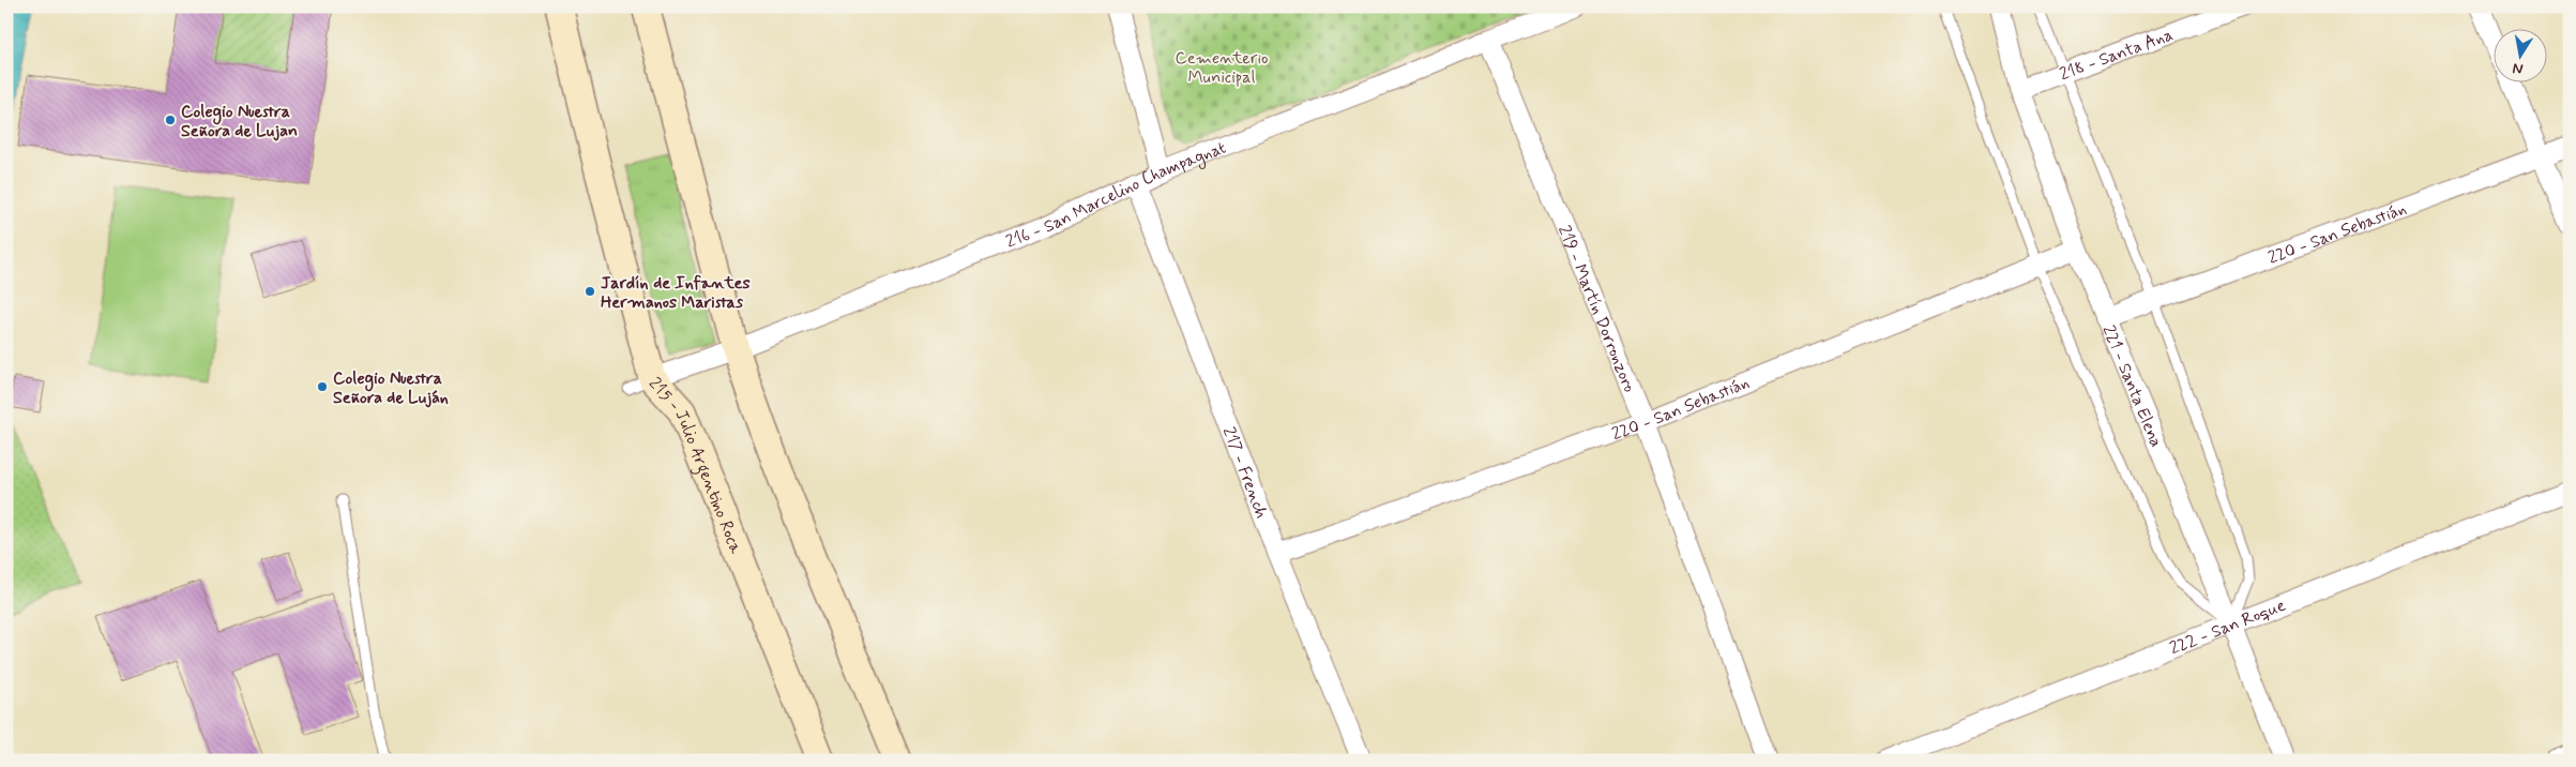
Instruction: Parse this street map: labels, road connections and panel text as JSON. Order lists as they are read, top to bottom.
{
  "streets": {
    "street": [
      "218 - Santa Ana",
      "216 - San Marcelino Champagnat",
      "220 - San Sebastián",
      "219 - Martín Dorronzoro",
      "221 - Santa Elena",
      "215 - Julio Argentino Roca",
      "217 - French",
      "222 - San Roque"
    ]
  },
  "crossings": [
    ["218 - Santa Ana", "221 - Santa Elena"],
    ["216 - San Marcelino Champagnat", "219 - Martín Dorronzoro"],
    ["216 - San Marcelino Champagnat", "215 - Julio Argentino Roca"],
    ["216 - San Marcelino Champagnat", "217 - French"],
    ["220 - San Sebastián", "219 - Martín Dorronzoro"],
    ["220 - San Sebastián", "221 - Santa Elena"],
    ["220 - San Sebastián", "217 - French"],
    ["221 - Santa Elena", "222 - San Roque"]
  ],
  "parks": ["Cementerio Municipal"],
  "places": ["Colegio Nuestra Señora de Lujan", "Jardín de Infantes Hermanos Maristas", "Colegio Nuestra Señora de Luján"],
  "north": "bottom"
}
